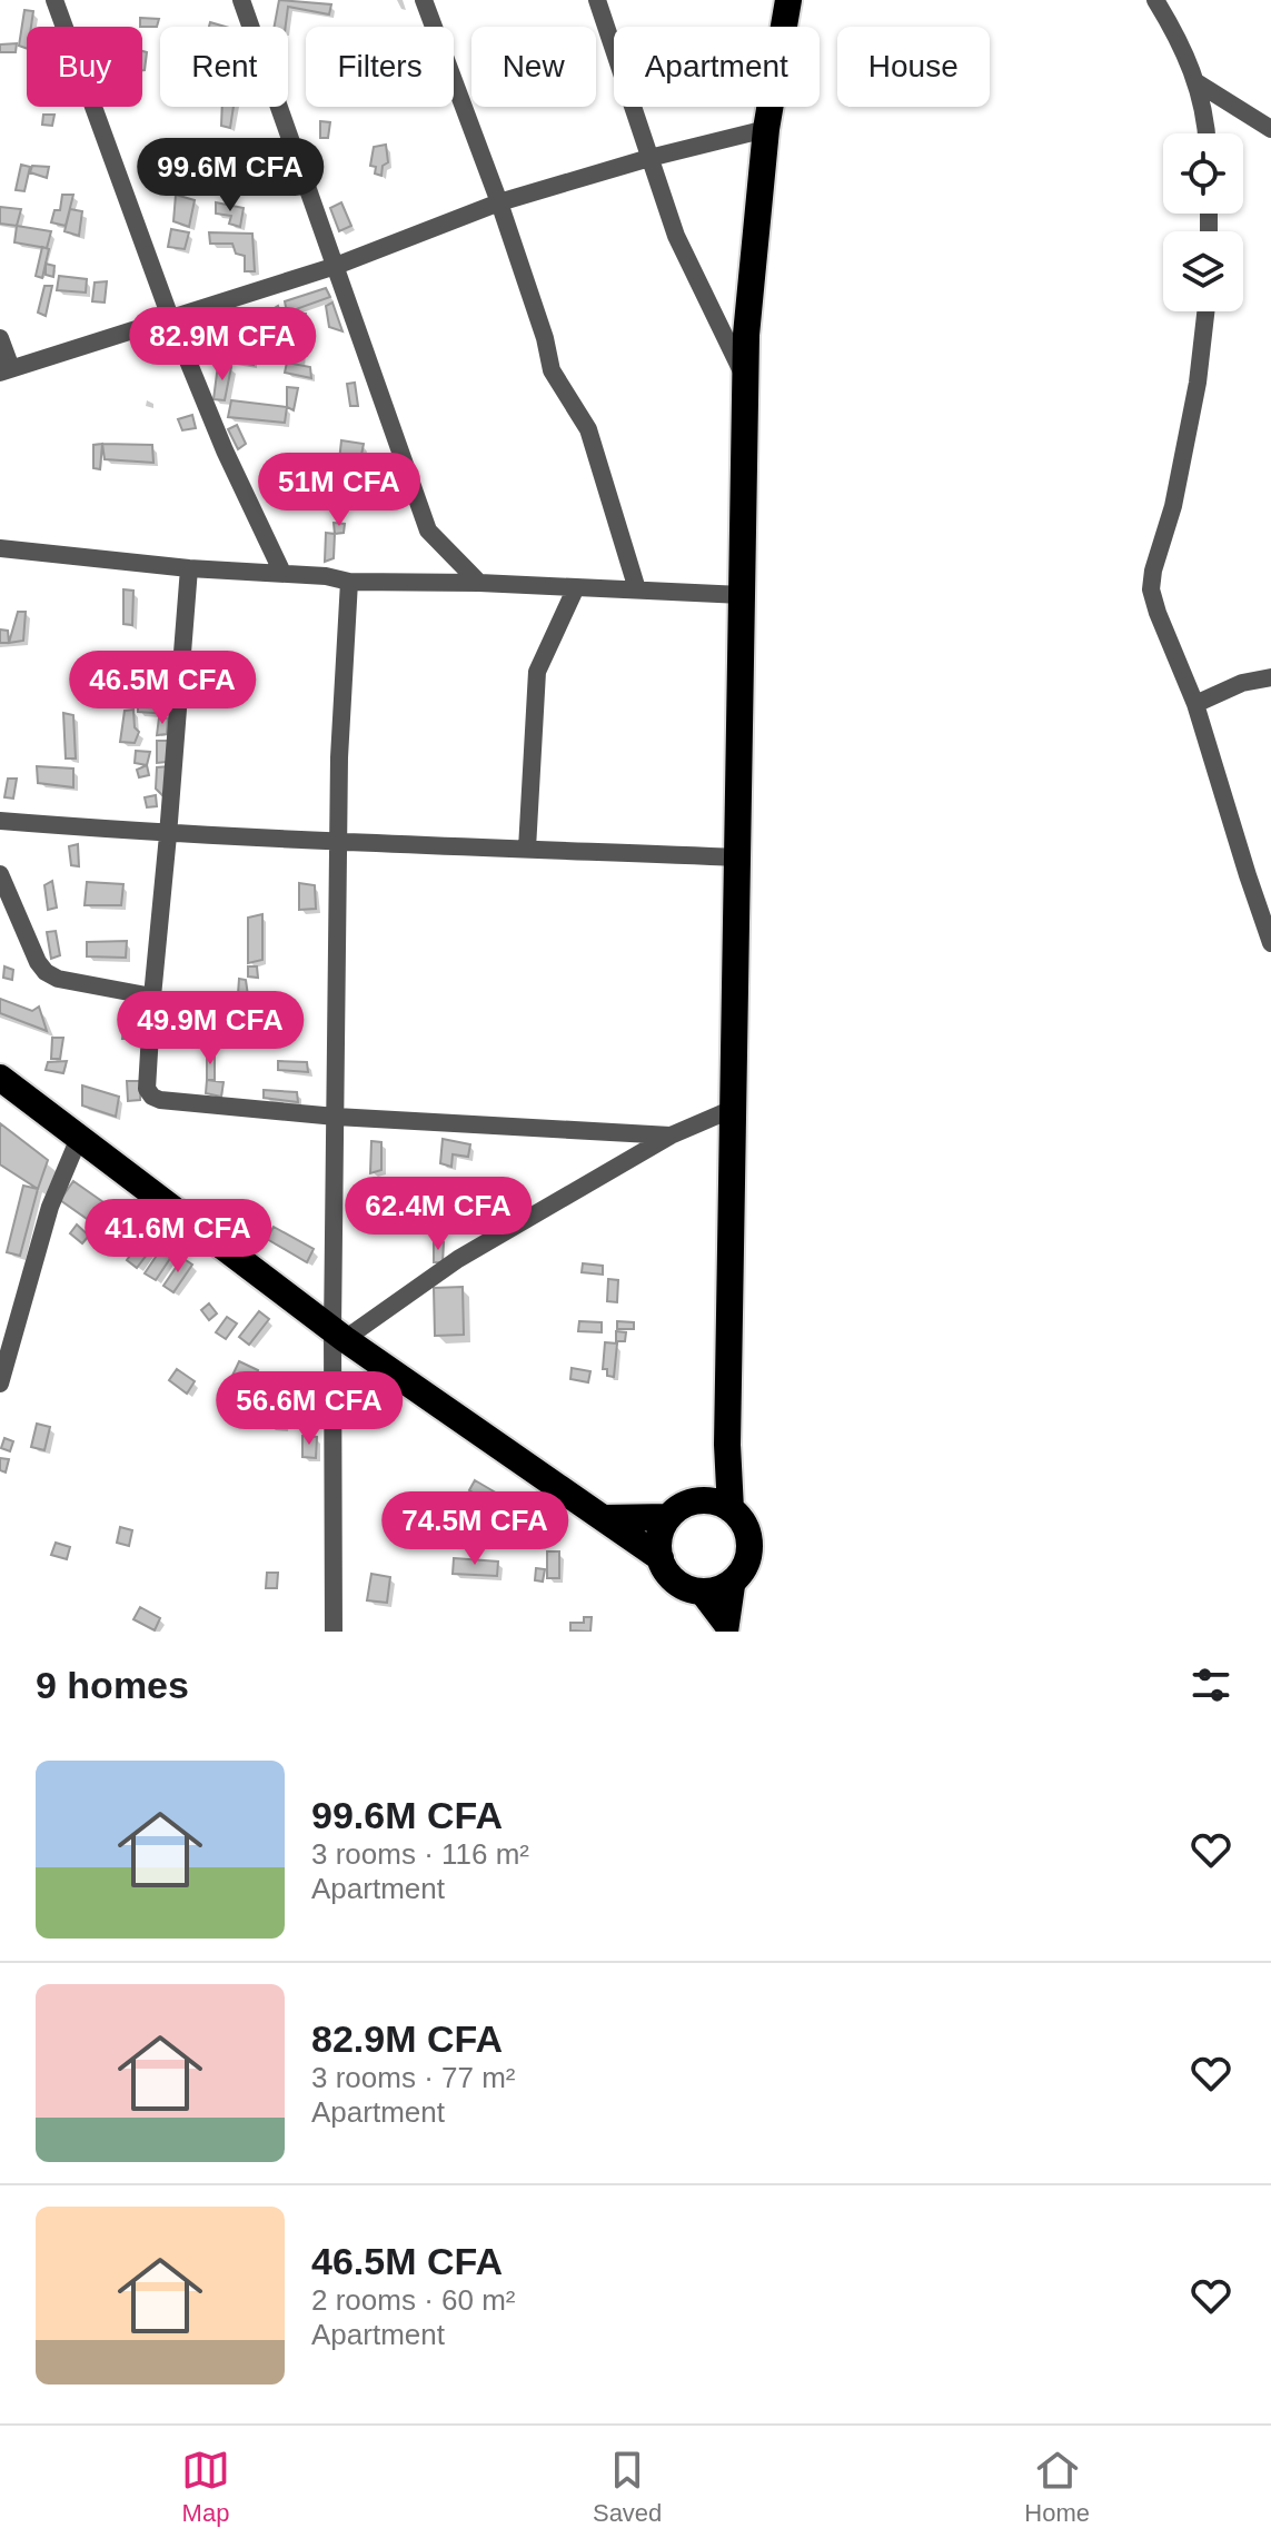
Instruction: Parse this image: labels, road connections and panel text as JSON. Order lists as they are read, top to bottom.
{
  "page": {
    "chip": [
      "Buy",
      "Rent",
      "Filters",
      "New",
      "Apartment",
      "House"
    ],
    "price": [
      "99.6M CFA",
      "82.9M CFA",
      "51M CFA",
      "46.5M CFA",
      "49.9M CFA",
      "62.4M CFA",
      "41.6M CFA",
      "56.6M CFA",
      "74.5M CFA"
    ],
    "heading": "9 homes",
    "list": [
      {
        "name": "99.6M CFA",
        "note": "3 rooms · 116 m² · Apartment"
      },
      {
        "name": "82.9M CFA",
        "note": "3 rooms · 77 m² · Apartment"
      },
      {
        "name": "46.5M CFA",
        "note": "2 rooms · 60 m² · Apartment"
      }
    ],
    "tabs": ["Map", "Saved", "Home"]
  }
}
